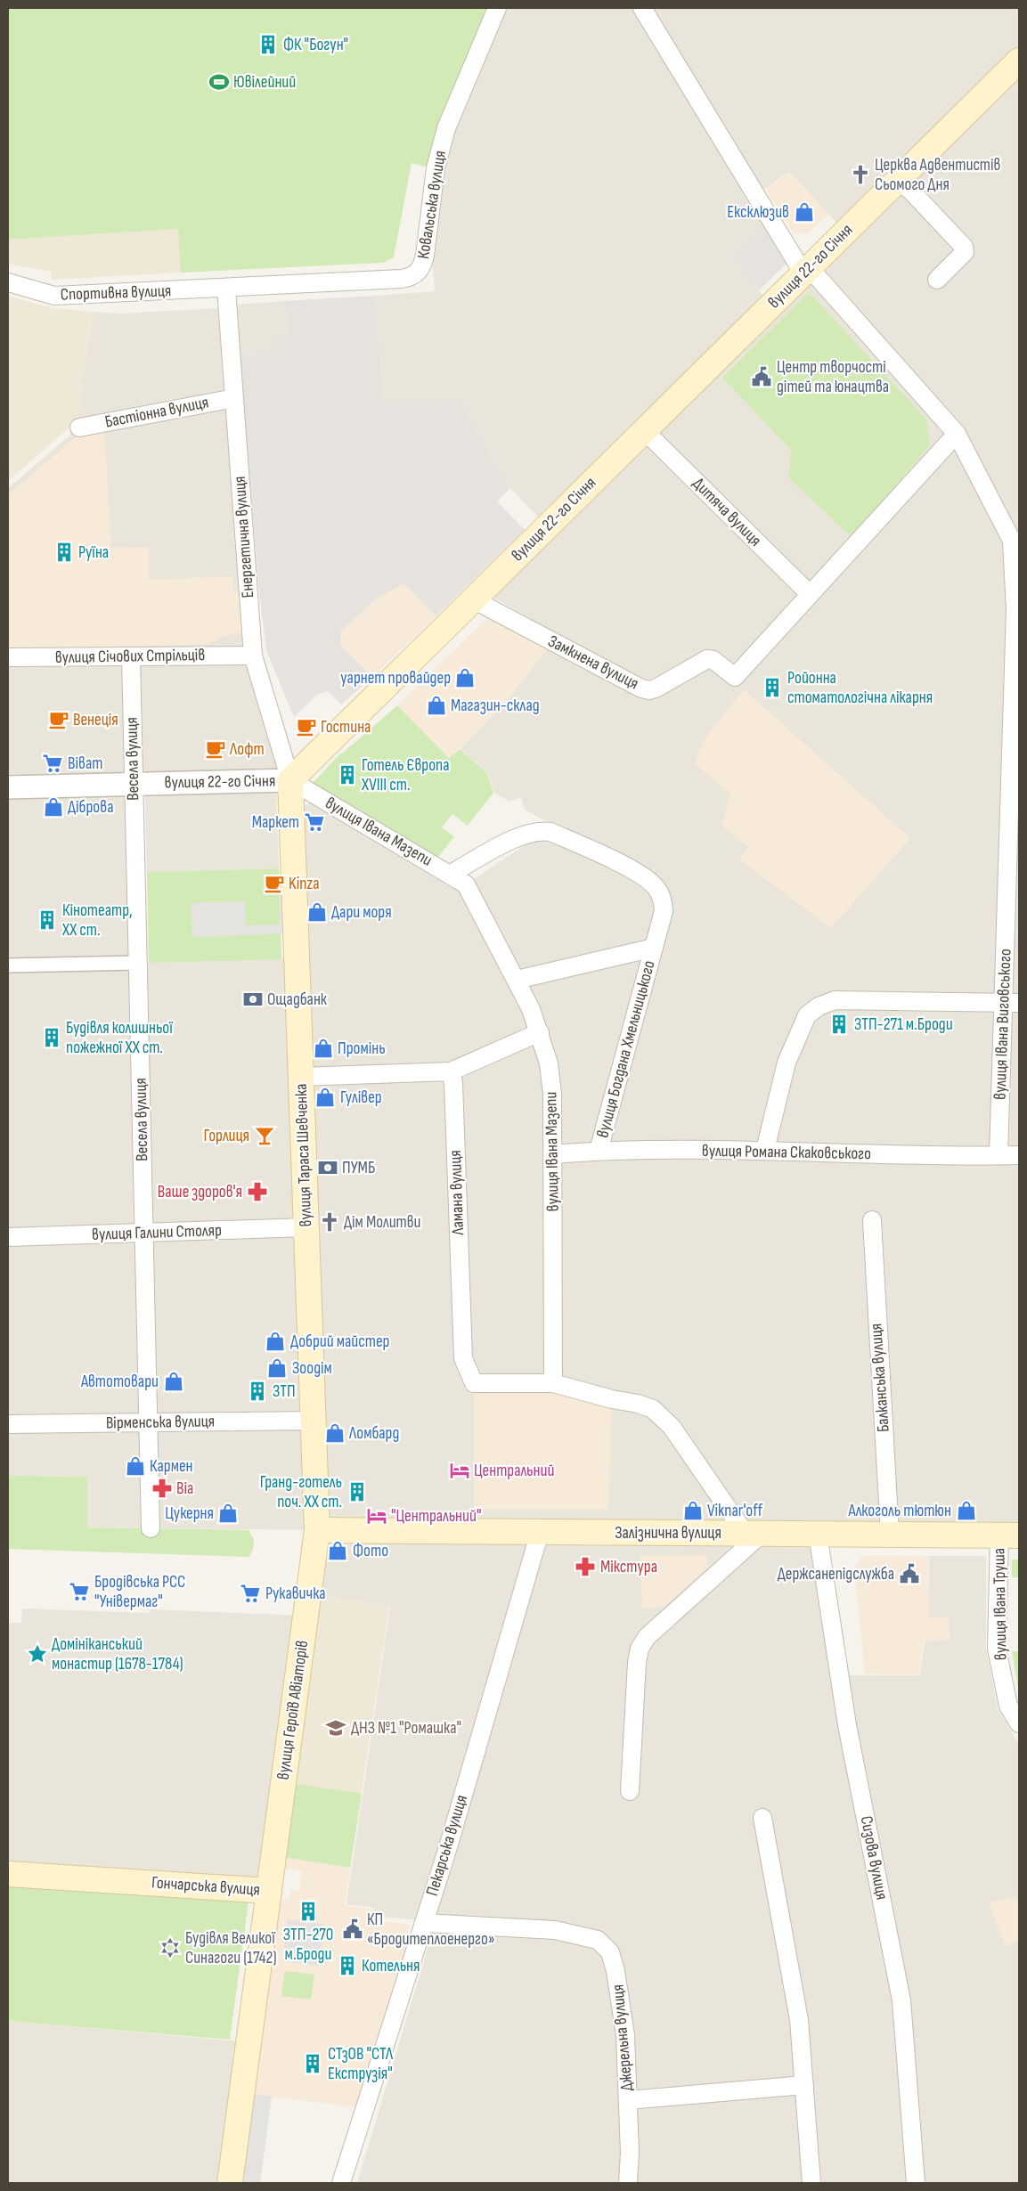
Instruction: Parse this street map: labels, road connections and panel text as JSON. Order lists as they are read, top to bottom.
{
  "streets": {
    "main road": [
      "вулиця 22-го Січня",
      "вулиця Тараса Шевченка",
      "Залізнична вулиця",
      "вулиця Героїв Авіаторів",
      "Гончарська вулиця"
    ],
    "street": [
      "Ковальська вулиця",
      "Спортивна вулиця",
      "Бастіонна вулиця",
      "Дитяча вулиця",
      "Енергетична вулиця",
      "вулиця Січових Стрільців",
      "Замкнена вулиця",
      "Весела вулиця",
      "вулиця Івана Мазепи",
      "вулиця Івана Виговського",
      "вулиця Богдана Хмельницького",
      "вулиця Романа Скаковського",
      "Ламана вулиця",
      "вулиця Галини Столяр",
      "Балканська вулиця",
      "Вірменська вулиця",
      "вулиця Івана Труша",
      "Пекарська вулиця",
      "Сизова вулиця",
      "Джерельна вулиця"
    ]
  },
  "crossings": [
    ["Ковальська вулиця", "Спортивна вулиця"],
    ["Ковальська вулиця", "Енергетична вулиця"],
    ["вулиця 22-го Січня", "Дитяча вулиця"],
    ["вулиця 22-го Січня", "Енергетична вулиця"],
    ["вулиця 22-го Січня", "Замкнена вулиця"],
    ["вулиця 22-го Січня", "Весела вулиця"],
    ["вулиця 22-го Січня", "вулиця Івана Мазепи"],
    ["вулиця 22-го Січня", "вулиця Івана Виговського"],
    ["вулиця 22-го Січня", "вулиця Тараса Шевченка"],
    ["Спортивна вулиця", "Енергетична вулиця"],
    ["Бастіонна вулиця", "Енергетична вулиця"],
    ["Дитяча вулиця", "Замкнена вулиця"],
    ["Енергетична вулиця", "вулиця Січових Стрільців"],
    ["Енергетична вулиця", "вулиця Івана Мазепи"],
    ["Енергетична вулиця", "вулиця Тараса Шевченка"],
    ["вулиця Січових Стрільців", "Весела вулиця"],
    ["Весела вулиця", "вулиця Галини Столяр"],
    ["Весела вулиця", "Вірменська вулиця"],
    ["вулиця Івана Мазепи", "вулиця Богдана Хмельницького"],
    ["вулиця Івана Мазепи", "вулиця Романа Скаковського"],
    ["вулиця Івана Мазепи", "вулиця Тараса Шевченка"],
    ["вулиця Івана Мазепи", "Ламана вулиця"],
    ["вулиця Івана Виговського", "вулиця Романа Скаковського"],
    ["вулиця Богдана Хмельницького", "вулиця Романа Скаковського"],
    ["вулиця Тараса Шевченка", "вулиця Галини Столяр"],
    ["вулиця Тараса Шевченка", "Вірменська вулиця"],
    ["вулиця Тараса Шевченка", "Залізнична вулиця"],
    ["вулиця Тараса Шевченка", "вулиця Героїв Авіаторів"],
    ["Балканська вулиця", "Залізнична вулиця"],
    ["Залізнична вулиця", "вулиця Івана Труша"],
    ["Залізнична вулиця", "вулиця Героїв Авіаторів"],
    ["Залізнична вулиця", "Пекарська вулиця"],
    ["Залізнична вулиця", "Сизова вулиця"],
    ["вулиця Героїв Авіаторів", "Гончарська вулиця"],
    ["Пекарська вулиця", "Джерельна вулиця"]
  ],
  "places": {
    "building": [
      "ФК \"Богун\"",
      "Руїна",
      "Ройонна стоматологічна лікарня",
      "Готель Європа XVIII ст.",
      "Кінотеатр, XX ст.",
      "ЗТП-271 м.Броди",
      "Будівля колишньої пожежної XX ст.",
      "ЗТП",
      "Гранд-готель поч. XX ст.",
      "ЗТП-270 м.Броди",
      "Котельня",
      "СТзОВ \"СТЛ Екструзія\""
    ],
    "sports": ["Ювілейний"],
    "church": ["Церква Адвентистів Сьомого Дня", "Дім Молитви"],
    "shop": [
      "Ексклюзив",
      "уарнет провайдер",
      "Магазин-склад",
      "Діброва",
      "Дари моря",
      "Промінь",
      "Гулівер",
      "Добрий майстер",
      "Зоодім",
      "Автотовари",
      "Ломбард",
      "Кармен",
      "Viknar'off",
      "Алкоголь тютюн",
      "Цукерня",
      "Фото"
    ],
    "public building": ["Центр творчості дітей та юнацтва", "Держсанепідслужба", "КП «Бродитеплоенерго»"],
    "cafe": [
      "Венеція",
      "Гостина",
      "Лофт",
      "Kinza"
    ],
    "supermarket": [
      "Віват",
      "Маркет",
      "Бродівська РСС \"Універмаг\"",
      "Рукавичка"
    ],
    "bank": ["Ощадбанк", "ПУМБ"],
    "bar": ["Горлиця"],
    "pharmacy": ["Ваше здоров'я", "Віа", "Мікстура"],
    "hotel": ["Центральний", "\"Центральний\""],
    "place": ["Домініканський монастир (1678-1784)"],
    "school or university": ["ДНЗ №1 \"Ромашка\""],
    "synagogue": ["Будівля Великої Синагоги (1742)"]
  }
}
